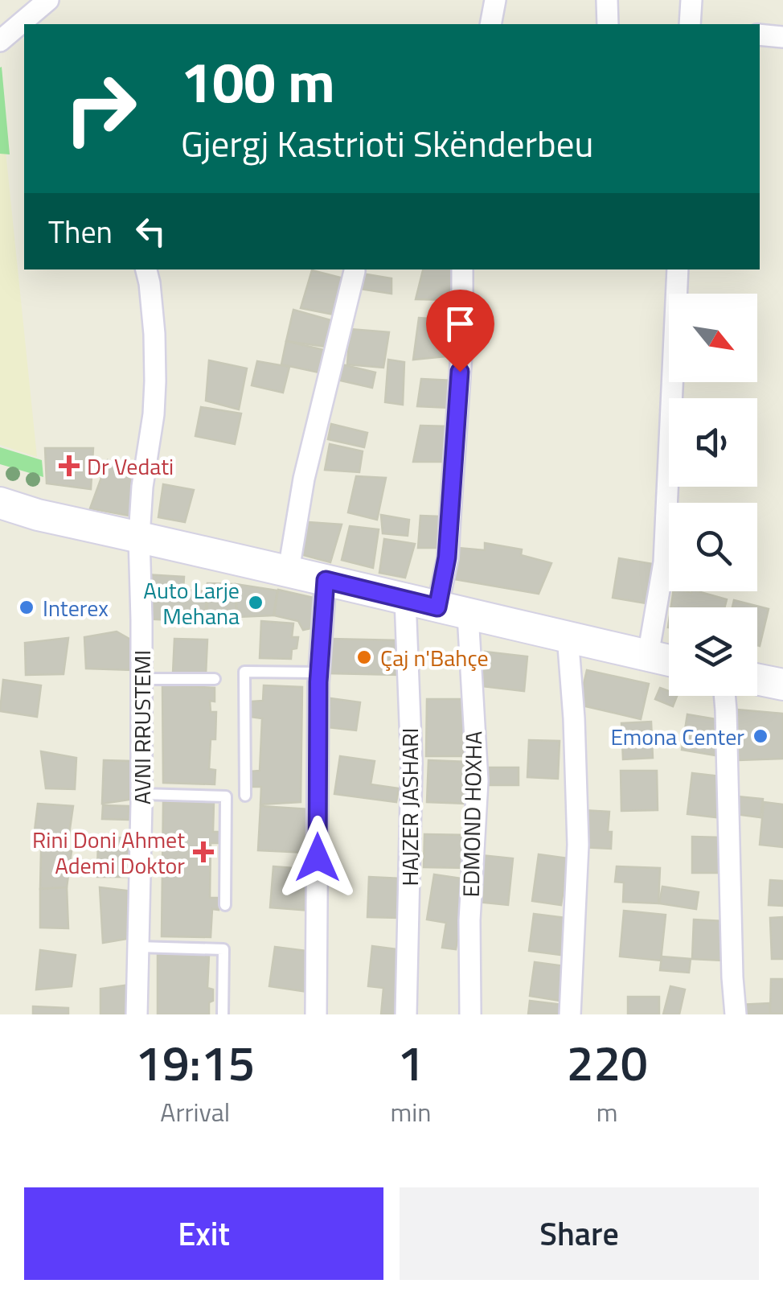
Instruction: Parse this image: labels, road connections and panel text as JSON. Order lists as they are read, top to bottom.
{
  "streets": {
    "street": ["AVNI RRUSTEMI", "HAJZER JASHARI", "EDMOND HOXHA"]
  },
  "places": {
    "health": ["Dr Vedati", "Rini Doni Ahmet Ademi Doktor"],
    "other": [
      "Auto Larje Mehana",
      "Interex",
      "Çaj n'Bahçe",
      "Emona Center"
    ]
  },
  "north": "bottom right",
  "page": {
    "turn": ["100 m", "Gjergj Kastrioti Skënderbeu"],
    "then": "Then",
    "eta": [
      "19:15",
      "Arrival",
      "1",
      "min",
      "220",
      "m"
    ],
    "buttons": ["Exit", "Share"]
  }
}
